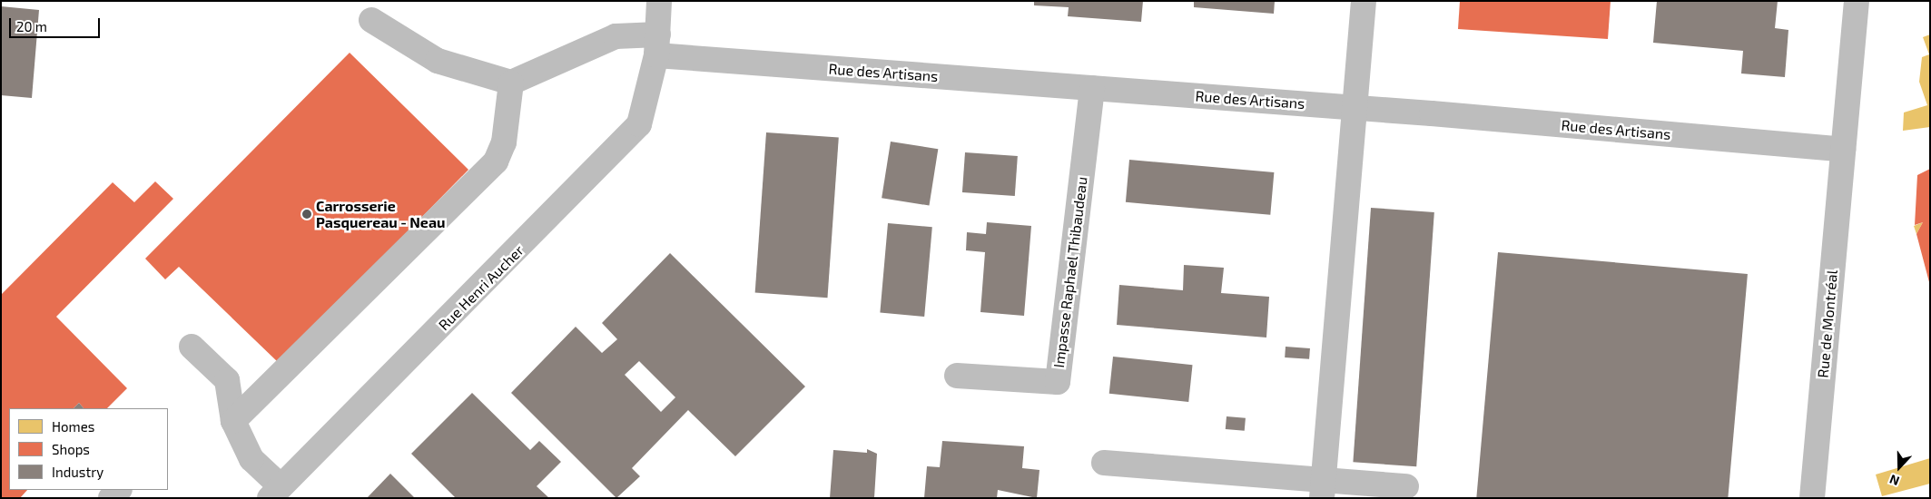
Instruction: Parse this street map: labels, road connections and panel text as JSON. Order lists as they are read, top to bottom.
{
  "streets": {
    "street": [
      "Rue des Artisans",
      "Impasse Raphael Thibaudeau",
      "Rue Henri Aucher",
      "Rue de Montréal"
    ]
  },
  "crossings": [
    ["Rue des Artisans", "Impasse Raphael Thibaudeau"],
    ["Rue des Artisans", "Rue Henri Aucher"],
    ["Rue des Artisans", "Rue de Montréal"]
  ],
  "places": ["Carrosserie Pasquereau - Neau"],
  "legend": ["Homes", "Shops", "Industry"],
  "scale_bar": "20 m",
  "north": "bottom"
}
